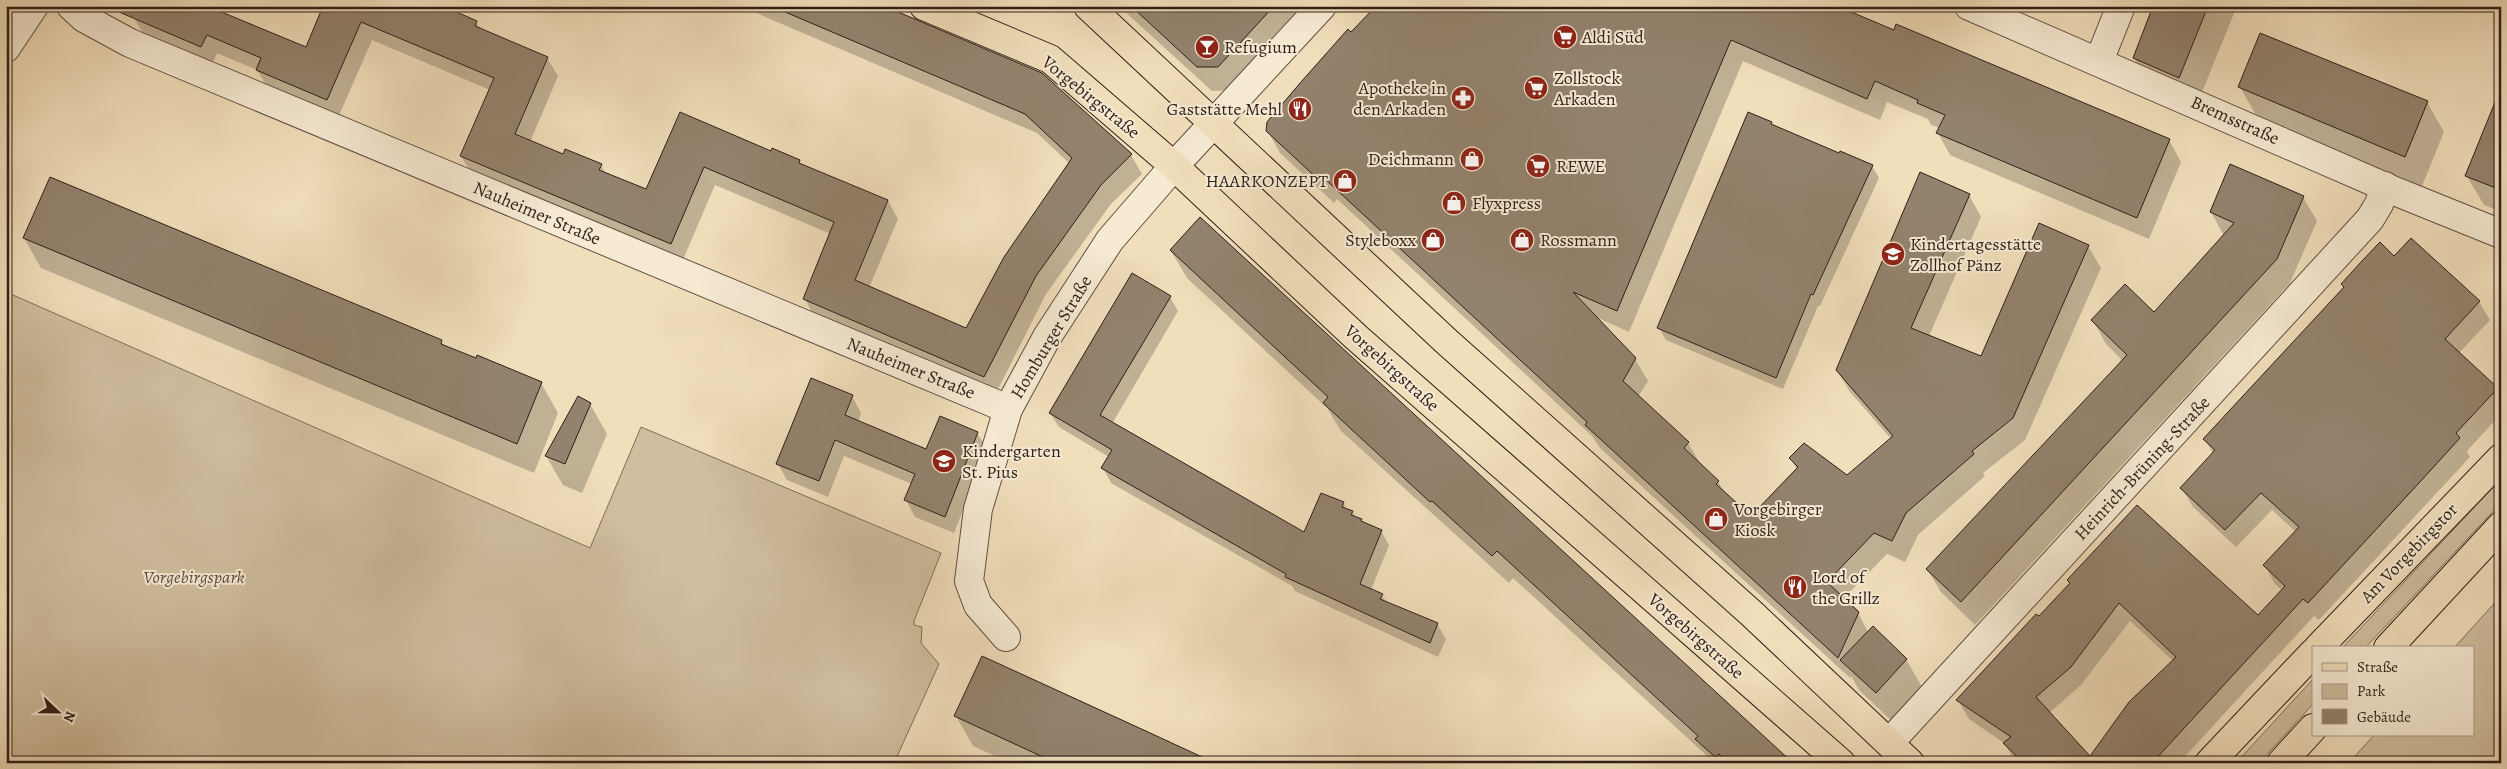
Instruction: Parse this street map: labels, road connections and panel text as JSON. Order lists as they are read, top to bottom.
{
  "streets": {
    "main road": ["Vorgebirgstraße", "Am Vorgebirgstor"],
    "street": [
      "Bremsstraße",
      "Nauheimer Straße",
      "Homburger Straße",
      "Heinrich-Brüning-Straße"
    ]
  },
  "crossings": [
    ["Vorgebirgstraße", "Homburger Straße"],
    ["Bremsstraße", "Heinrich-Brüning-Straße"],
    ["Nauheimer Straße", "Homburger Straße"]
  ],
  "parks": ["Vorgebirgspark"],
  "places": {
    "supermarket": ["Aldi Süd", "Zollstock Arkaden", "REWE"],
    "bar": ["Refugium"],
    "pharmacy": ["Apotheke in den Arkaden"],
    "restaurant": ["Gaststätte Mehl", "Lord of the Grillz"],
    "shop": [
      "Deichmann",
      "HAARKONZEPT",
      "Flyxpress",
      "Styleboxx",
      "Rossmann",
      "Vorgebirger Kiosk"
    ],
    "school or university": ["Kindertagesstätte Zollhof Pänz", "Kindergarten St. Pius"]
  },
  "legend": ["Straße", "Park", "Gebäude"],
  "north": "right"
}
